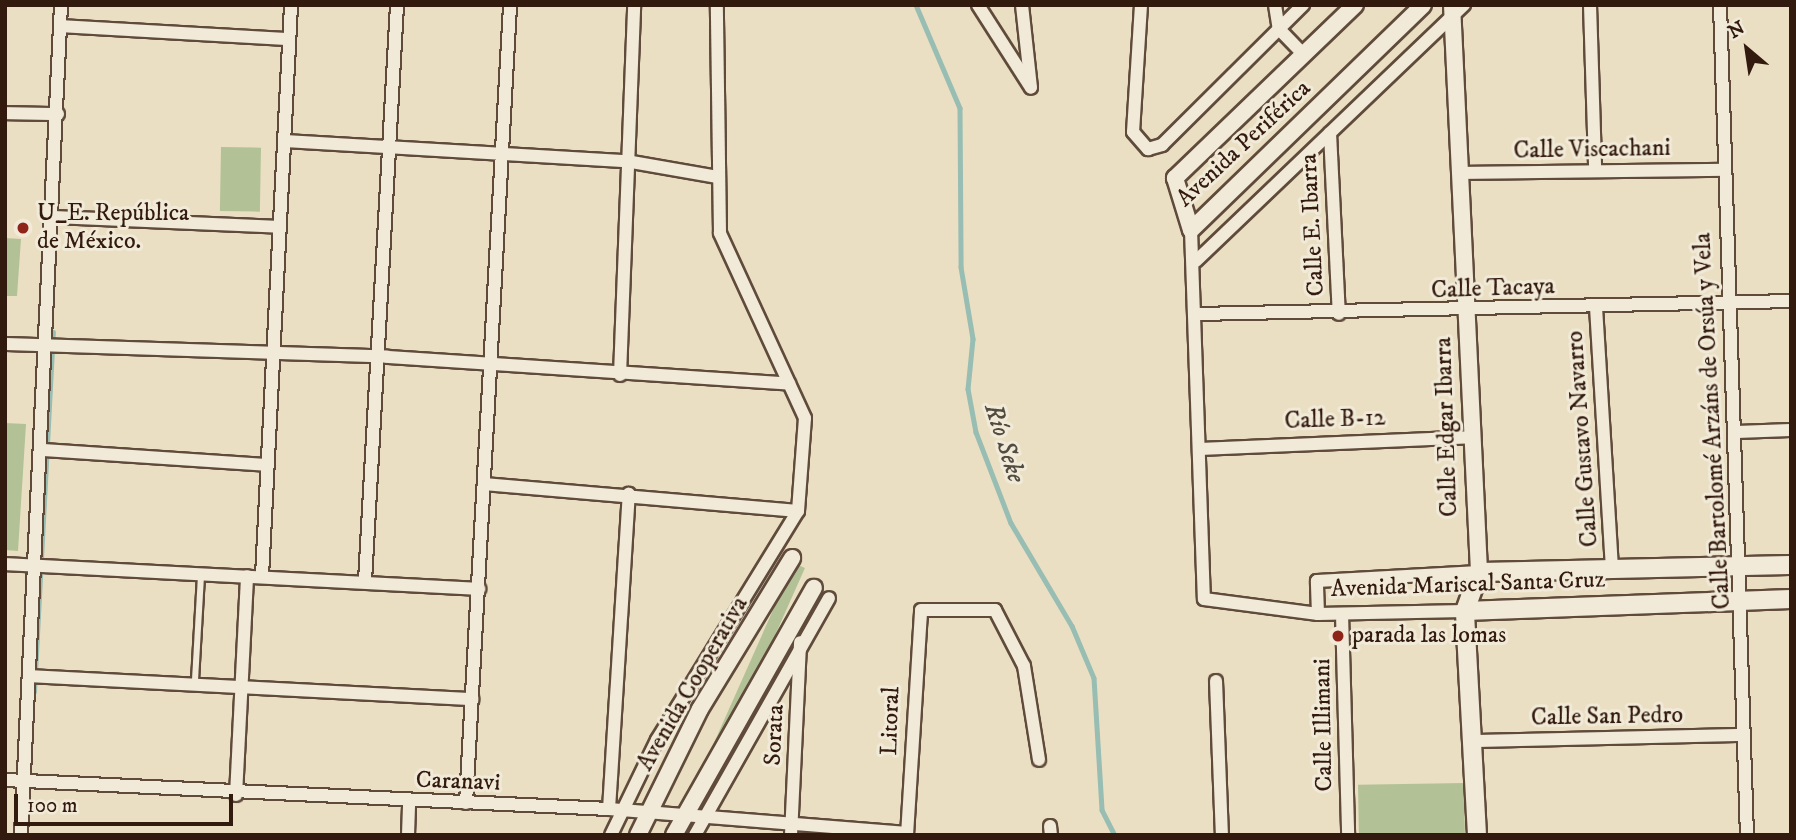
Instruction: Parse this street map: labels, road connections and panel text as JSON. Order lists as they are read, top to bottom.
{
  "streets": {
    "main road": ["Calle Edgar Ibarra", "Avenida Mariscal Santa Cruz"],
    "street": [
      "Avenida Periférica",
      "Calle Viscachani",
      "Calle E. Ibarra",
      "Calle Tacaya",
      "Calle B-12",
      "Calle Bartolomé Arzáns de Orsúa y Vela",
      "Calle Gustavo Navarro",
      "Avenida Cooperativa",
      "Calle San Pedro",
      "Litoral",
      "Calle Illimani",
      "Sorata",
      "Caranavi"
    ]
  },
  "crossings": [
    ["Calle Viscachani", "Calle Bartolomé Arzáns de Orsúa y Vela"],
    ["Calle Viscachani", "Calle Edgar Ibarra"],
    ["Calle E. Ibarra", "Calle Tacaya"],
    ["Calle Tacaya", "Calle Bartolomé Arzáns de Orsúa y Vela"],
    ["Calle Tacaya", "Calle Edgar Ibarra"],
    ["Calle Tacaya", "Calle Gustavo Navarro"],
    ["Calle B-12", "Calle Edgar Ibarra"],
    ["Calle Bartolomé Arzáns de Orsúa y Vela", "Avenida Mariscal Santa Cruz"],
    ["Calle Bartolomé Arzáns de Orsúa y Vela", "Calle San Pedro"],
    ["Calle Edgar Ibarra", "Avenida Mariscal Santa Cruz"],
    ["Calle Edgar Ibarra", "Calle San Pedro"],
    ["Calle Gustavo Navarro", "Avenida Mariscal Santa Cruz"],
    ["Avenida Mariscal Santa Cruz", "Calle Illimani"],
    ["Avenida Cooperativa", "Caranavi"],
    ["Litoral", "Caranavi"],
    ["Sorata", "Caranavi"]
  ],
  "water": ["Río Seke"],
  "places": ["U_E. República de México.", "parada las lomas"],
  "scale_bar": "100 m",
  "north": "top left"
}
